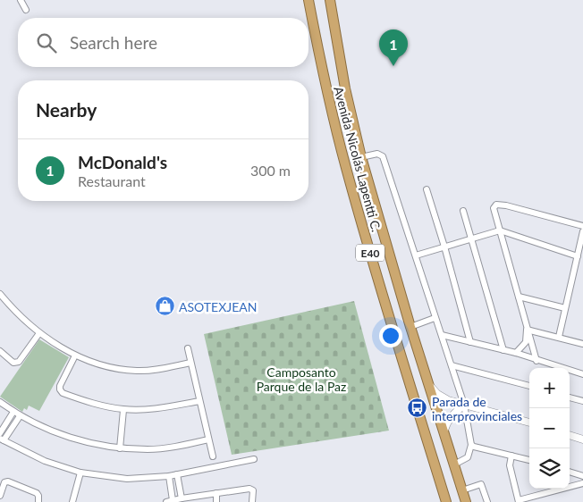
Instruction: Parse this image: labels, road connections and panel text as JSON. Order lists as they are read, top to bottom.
{
  "streets": {
    "highway": ["Avenida Nicolás Lapentti C.", "E40"]
  },
  "parks": ["Camposanto Parque de la Paz"],
  "places": {
    "shop": ["ASOTEXJEAN"],
    "bus stop": ["Parada de interprovinciales"]
  },
  "page": {
    "search": "Search here",
    "pins": "1",
    "heading": "Nearby",
    "list": [
      {
        "mark": "1",
        "name": "McDonald's",
        "note": "Restaurant",
        "value": "300 m"
      }
    ],
    "map_buttons": ["+", "−"]
  }
}
